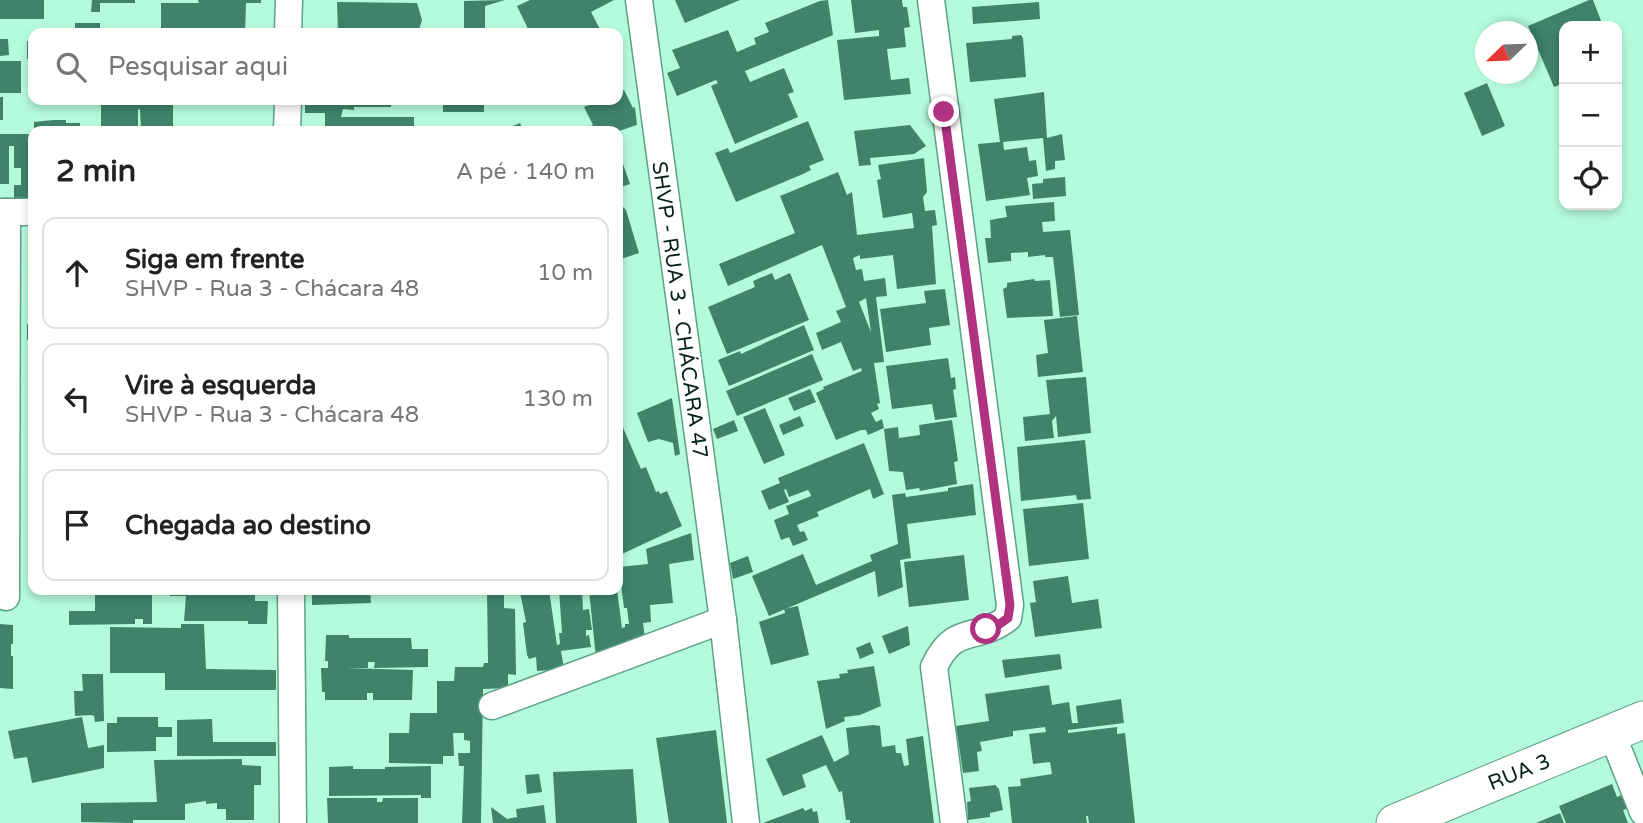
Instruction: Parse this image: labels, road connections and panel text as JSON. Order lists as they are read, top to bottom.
{
  "streets": {
    "main road": ["RUA 3"],
    "street": ["SHVP - RUA 3 - CHÁCARA 47"]
  },
  "north": "bottom left",
  "page": {
    "map_buttons": ["+", "−"],
    "search": "Pesquisar aqui",
    "heading": ["2 min", "A pé · 140 m"],
    "list": [
      ["Siga em frente", "SHVP - Rua 3 - Chácara 48", "10 m"],
      ["Vire à esquerda", "SHVP - Rua 3 - Chácara 48", "130 m"],
      "Chegada ao destino"
    ]
  }
}
